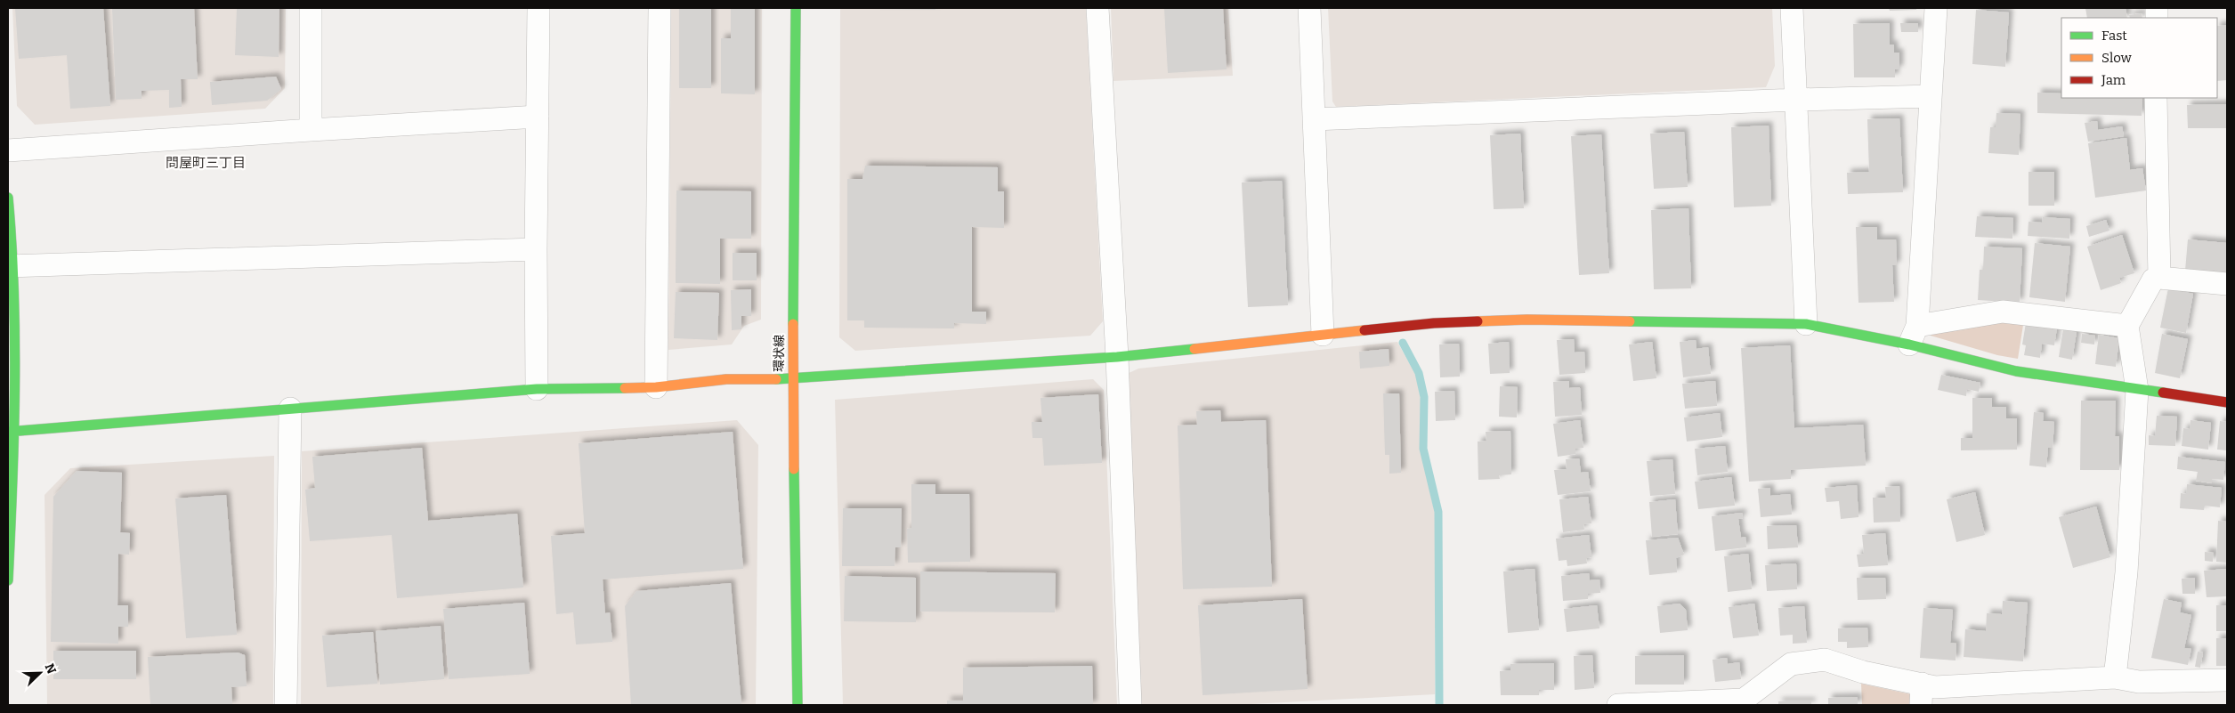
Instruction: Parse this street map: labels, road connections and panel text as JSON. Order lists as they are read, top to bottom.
{
  "streets": {
    "street": ["環状線"]
  },
  "districts": ["問屋町三丁目"],
  "legend": ["Fast", "Slow", "Jam"],
  "north": "top right"
}
